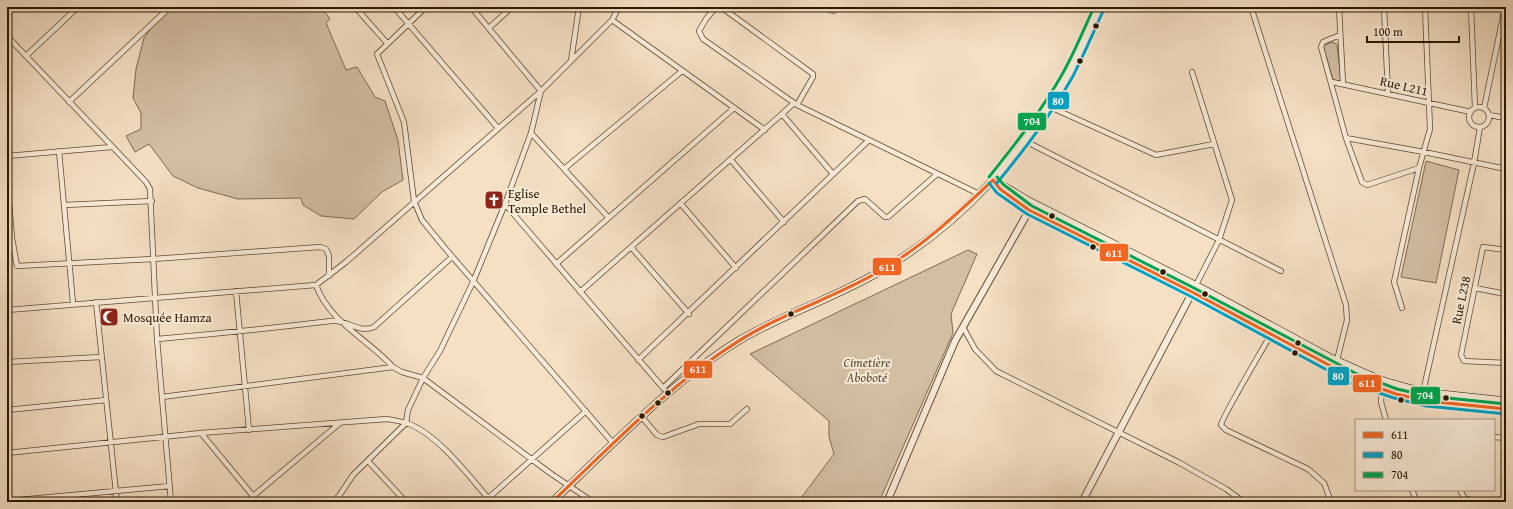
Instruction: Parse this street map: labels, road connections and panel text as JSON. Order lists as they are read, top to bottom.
{
  "streets": {
    "street": ["Rue L211", "Rue L238"]
  },
  "parks": ["Cimetière Aboboté"],
  "places": {
    "church": ["Eglise Temple Bethel"],
    "mosque": ["Mosquée Hamza"]
  },
  "lines": ["transit line 704", "transit line 80", "transit line 611"],
  "legend": ["611", "80", "704"],
  "scale_bar": "100 m"
}
